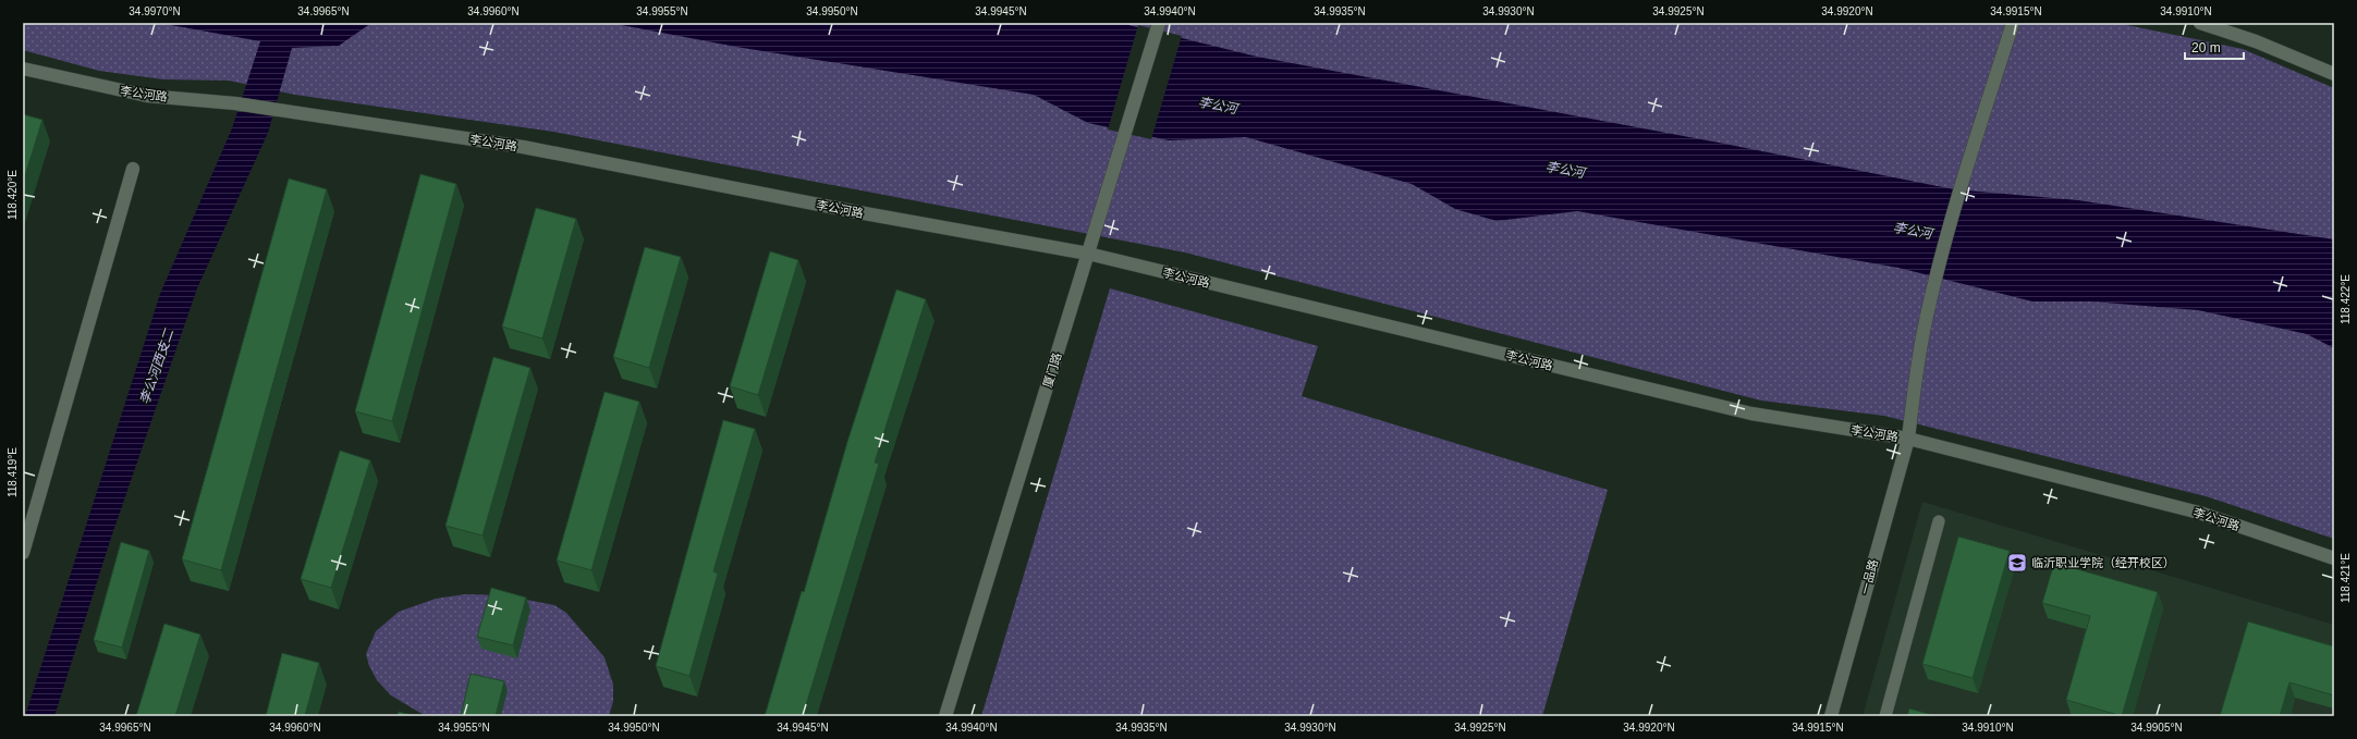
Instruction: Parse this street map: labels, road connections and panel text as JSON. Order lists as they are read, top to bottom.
{
  "streets": {
    "street": ["李公河路", "厦门路", "一品路"]
  },
  "crossings": [
    ["李公河路", "厦门路"],
    ["李公河路", "一品路"]
  ],
  "water": ["李公河", "李公河西支二"],
  "places": {
    "school or university": ["临沂职业学院（经开校区）"]
  },
  "scale_bar": "20 m",
  "coordinates": [
    "34.9970°N",
    "34.9965°N",
    "34.9960°N",
    "34.9955°N",
    "34.9950°N",
    "34.9945°N",
    "34.9940°N",
    "34.9935°N",
    "34.9930°N",
    "34.9925°N",
    "34.9920°N",
    "34.9915°N",
    "34.9910°N",
    "118.420°E",
    "118.422°E",
    "118.419°E",
    "118.421°E",
    "34.9905°N"
  ]
}
